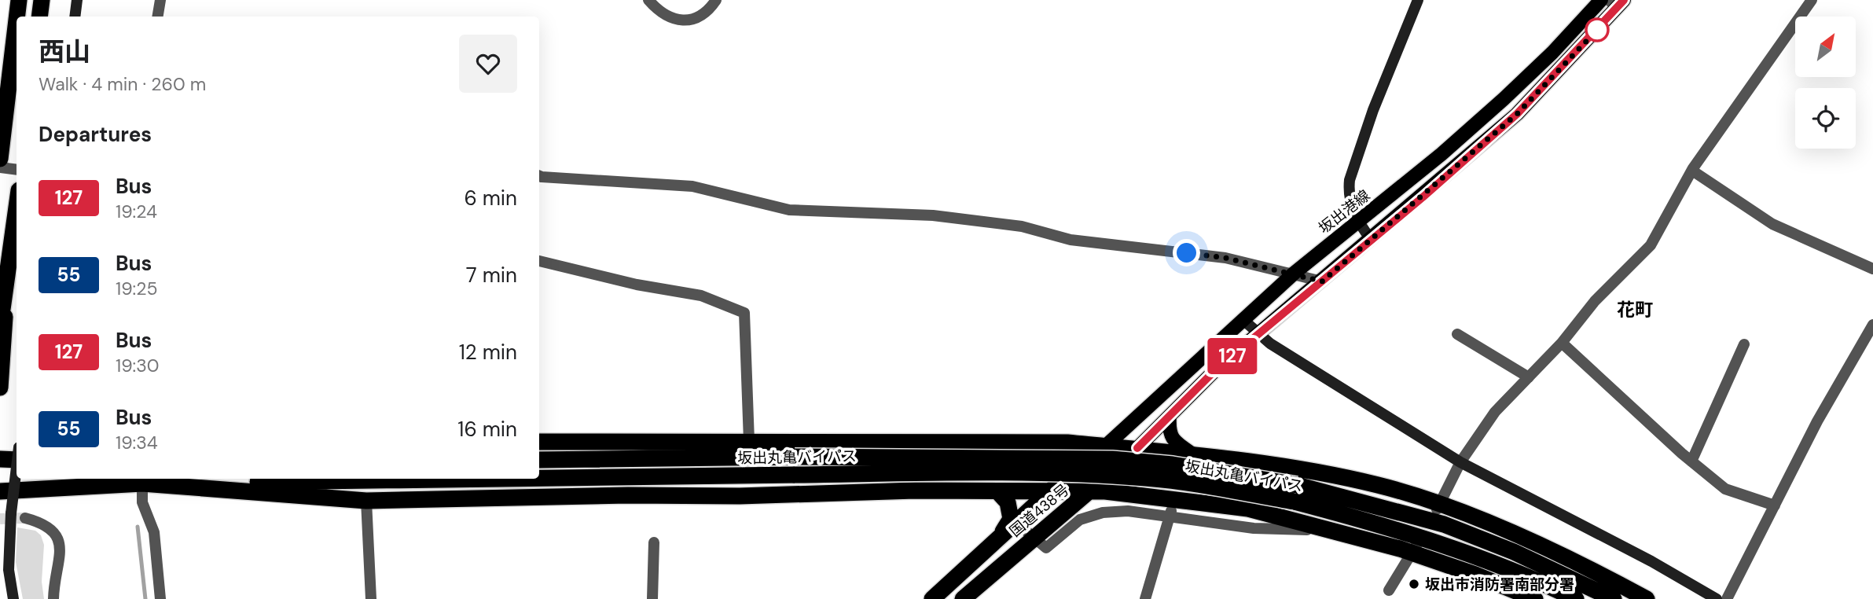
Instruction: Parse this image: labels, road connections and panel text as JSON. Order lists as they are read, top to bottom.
{
  "streets": {
    "highway": ["坂出丸亀バイパス", "国道438号"],
    "main road": ["坂出港線"]
  },
  "crossings": [
    ["坂出港線", "国道438号"]
  ],
  "districts": ["花町"],
  "places": ["坂出市消防署南部分署"],
  "lines": ["bus line 127"],
  "north": "top right",
  "page": {
    "on_map": "127",
    "heading": [
      ["西山", "Walk · 4 min · 260 m"],
      "Departures"
    ],
    "list": [
      {
        "mark": "127",
        "name": "Bus",
        "note": "19:24",
        "value": "6 min"
      },
      {
        "mark": "55",
        "name": "Bus",
        "note": "19:25",
        "value": "7 min"
      },
      {
        "mark": "127",
        "name": "Bus",
        "note": "19:30",
        "value": "12 min"
      },
      {
        "mark": "55",
        "name": "Bus",
        "note": "19:34",
        "value": "16 min"
      }
    ]
  }
}
